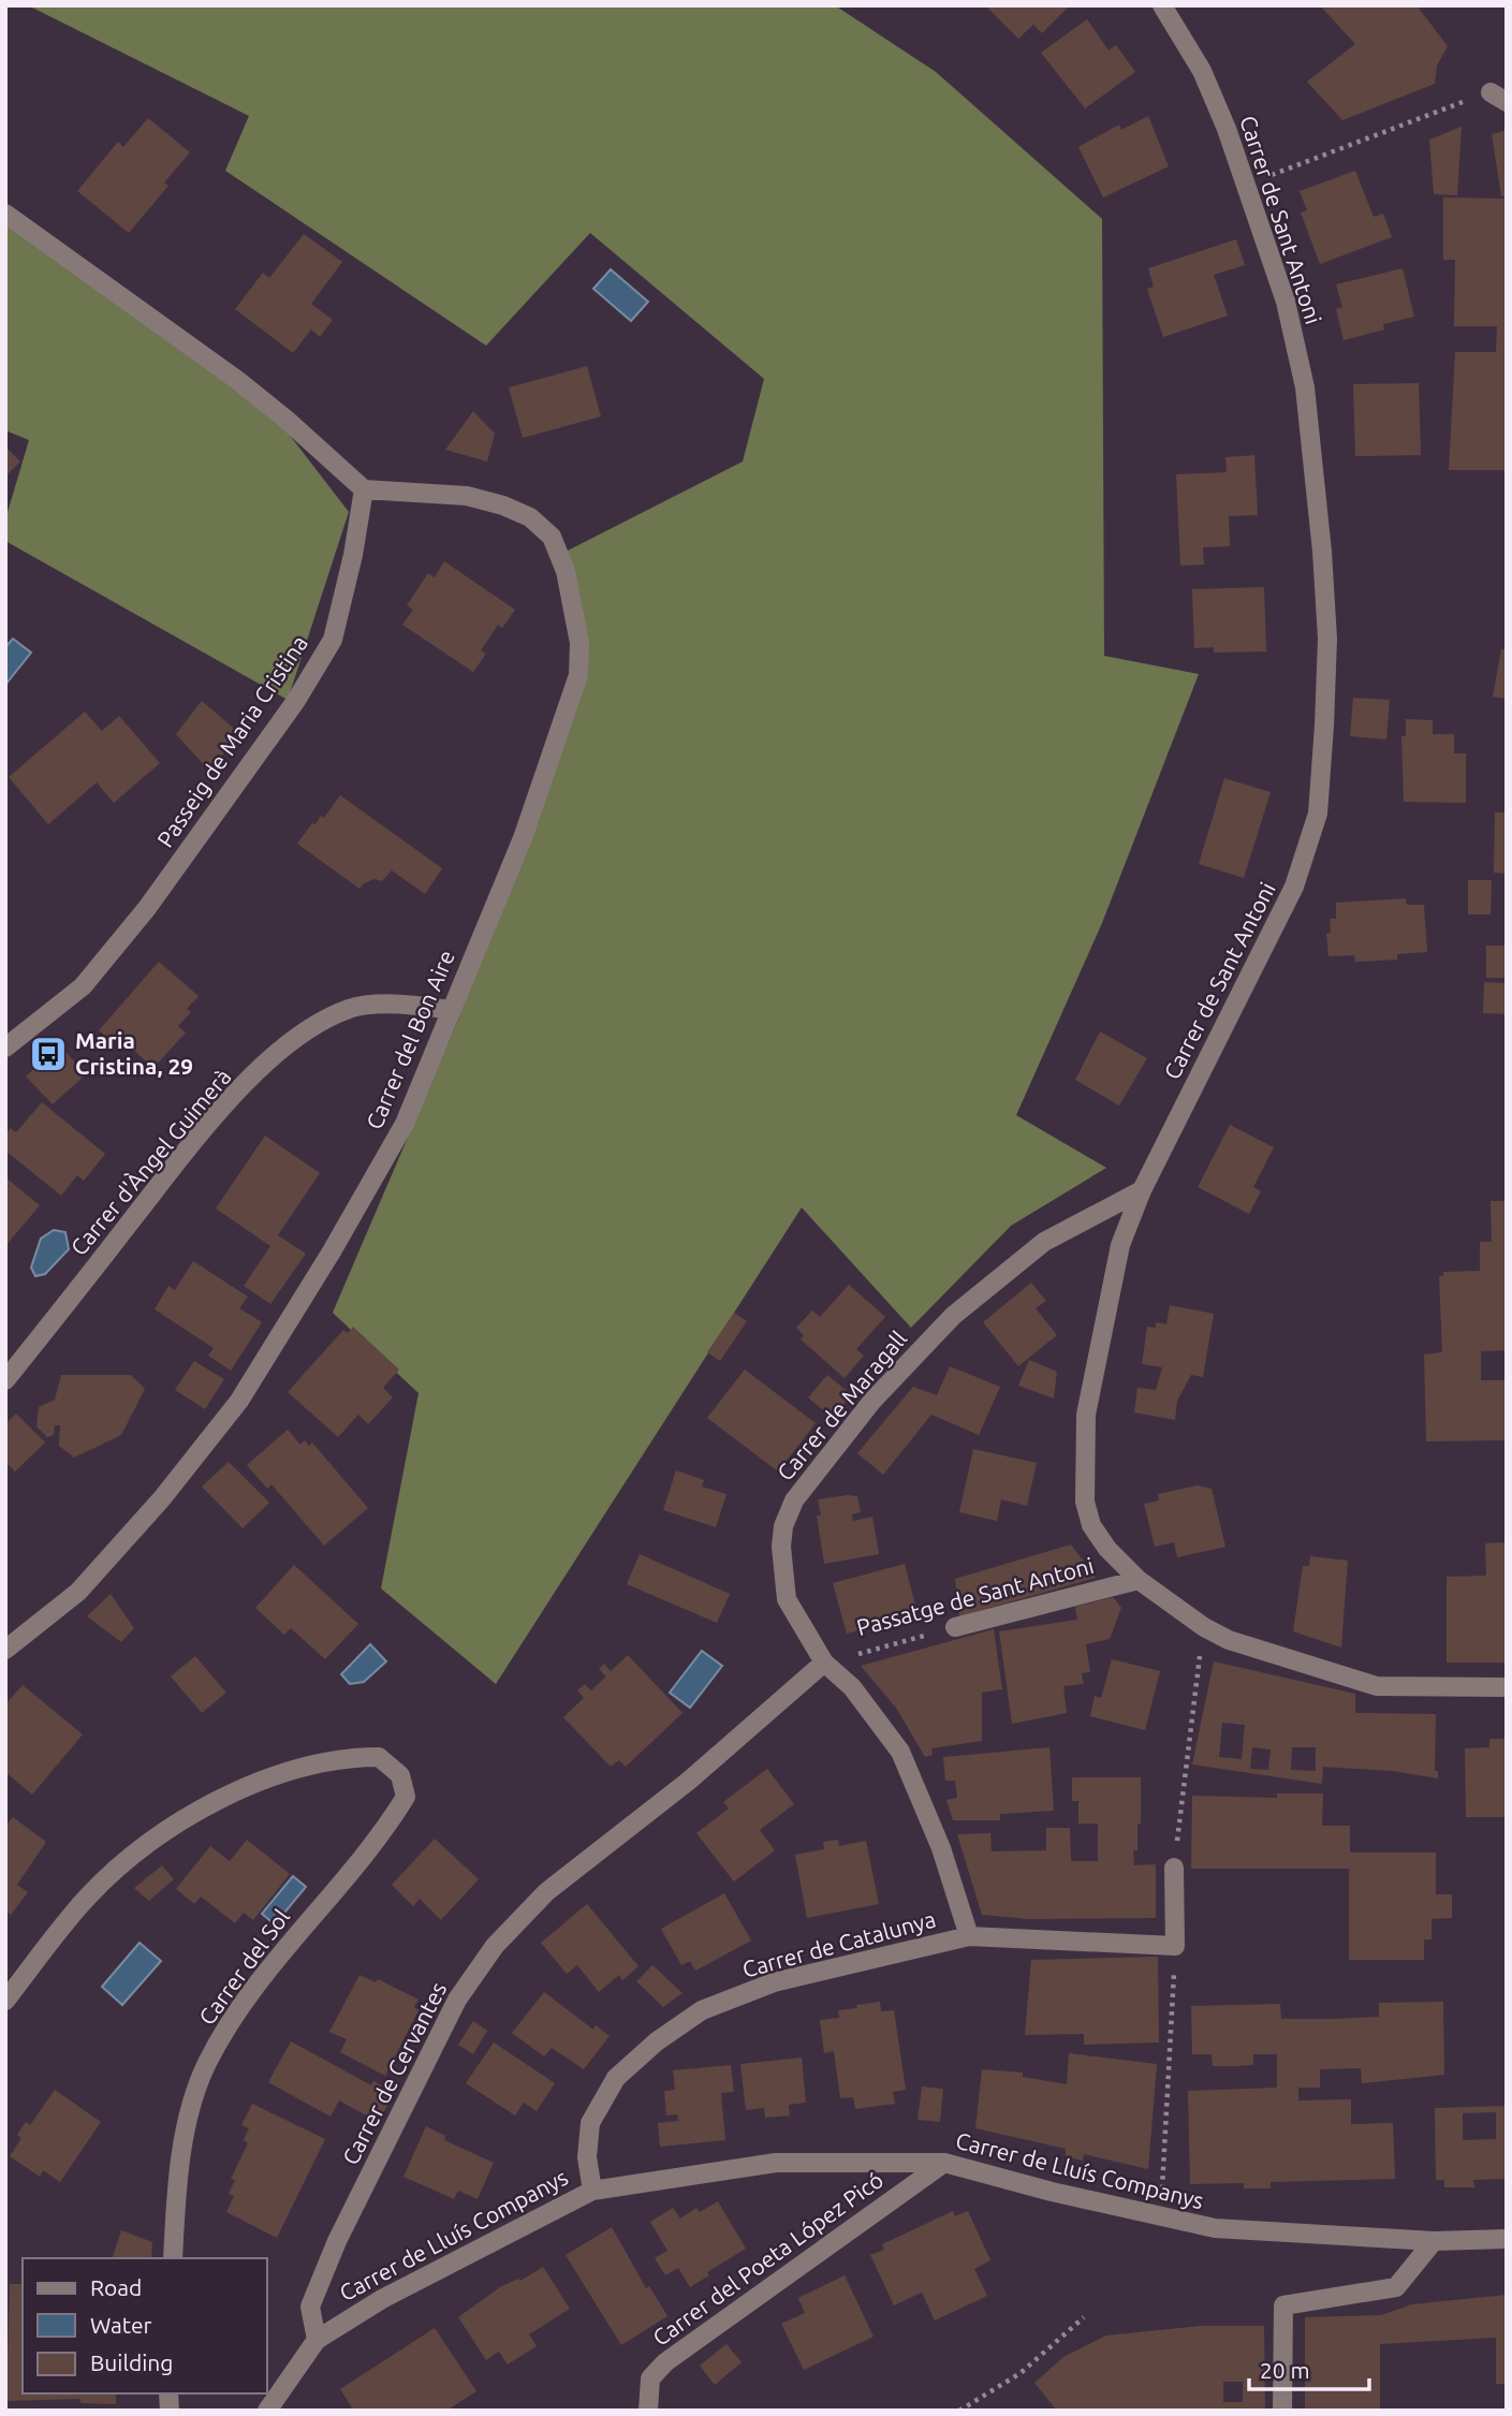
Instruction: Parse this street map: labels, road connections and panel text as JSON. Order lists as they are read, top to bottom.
{
  "streets": {
    "street": [
      "Carrer de Sant Antoni",
      "Passeig de Maria Cristina",
      "Carrer del Bon Aire",
      "Carrer d'Àngel Guimerà",
      "Carrer de Maragall",
      "Passatge de Sant Antoni",
      "Carrer de Catalunya",
      "Carrer del Sol",
      "Carrer de Cervantes",
      "Carrer de Lluís Companys",
      "Carrer del Poeta López Picó"
    ]
  },
  "crossings": [
    ["Carrer de Sant Antoni", "Carrer de Maragall"],
    ["Carrer de Sant Antoni", "Passatge de Sant Antoni"],
    ["Passeig de Maria Cristina", "Carrer del Bon Aire"],
    ["Carrer del Bon Aire", "Carrer d'Àngel Guimerà"],
    ["Carrer de Maragall", "Passatge de Sant Antoni"],
    ["Carrer de Maragall", "Carrer de Catalunya"],
    ["Carrer de Maragall", "Carrer de Cervantes"],
    ["Passatge de Sant Antoni", "Carrer de Cervantes"],
    ["Carrer de Catalunya", "Carrer de Lluís Companys"],
    ["Carrer de Cervantes", "Carrer de Lluís Companys"],
    ["Carrer de Lluís Companys", "Carrer del Poeta López Picó"]
  ],
  "places": {
    "bus stop": ["Maria Cristina, 29"]
  },
  "legend": ["Road", "Water", "Building"],
  "scale_bar": "20 m"
}
